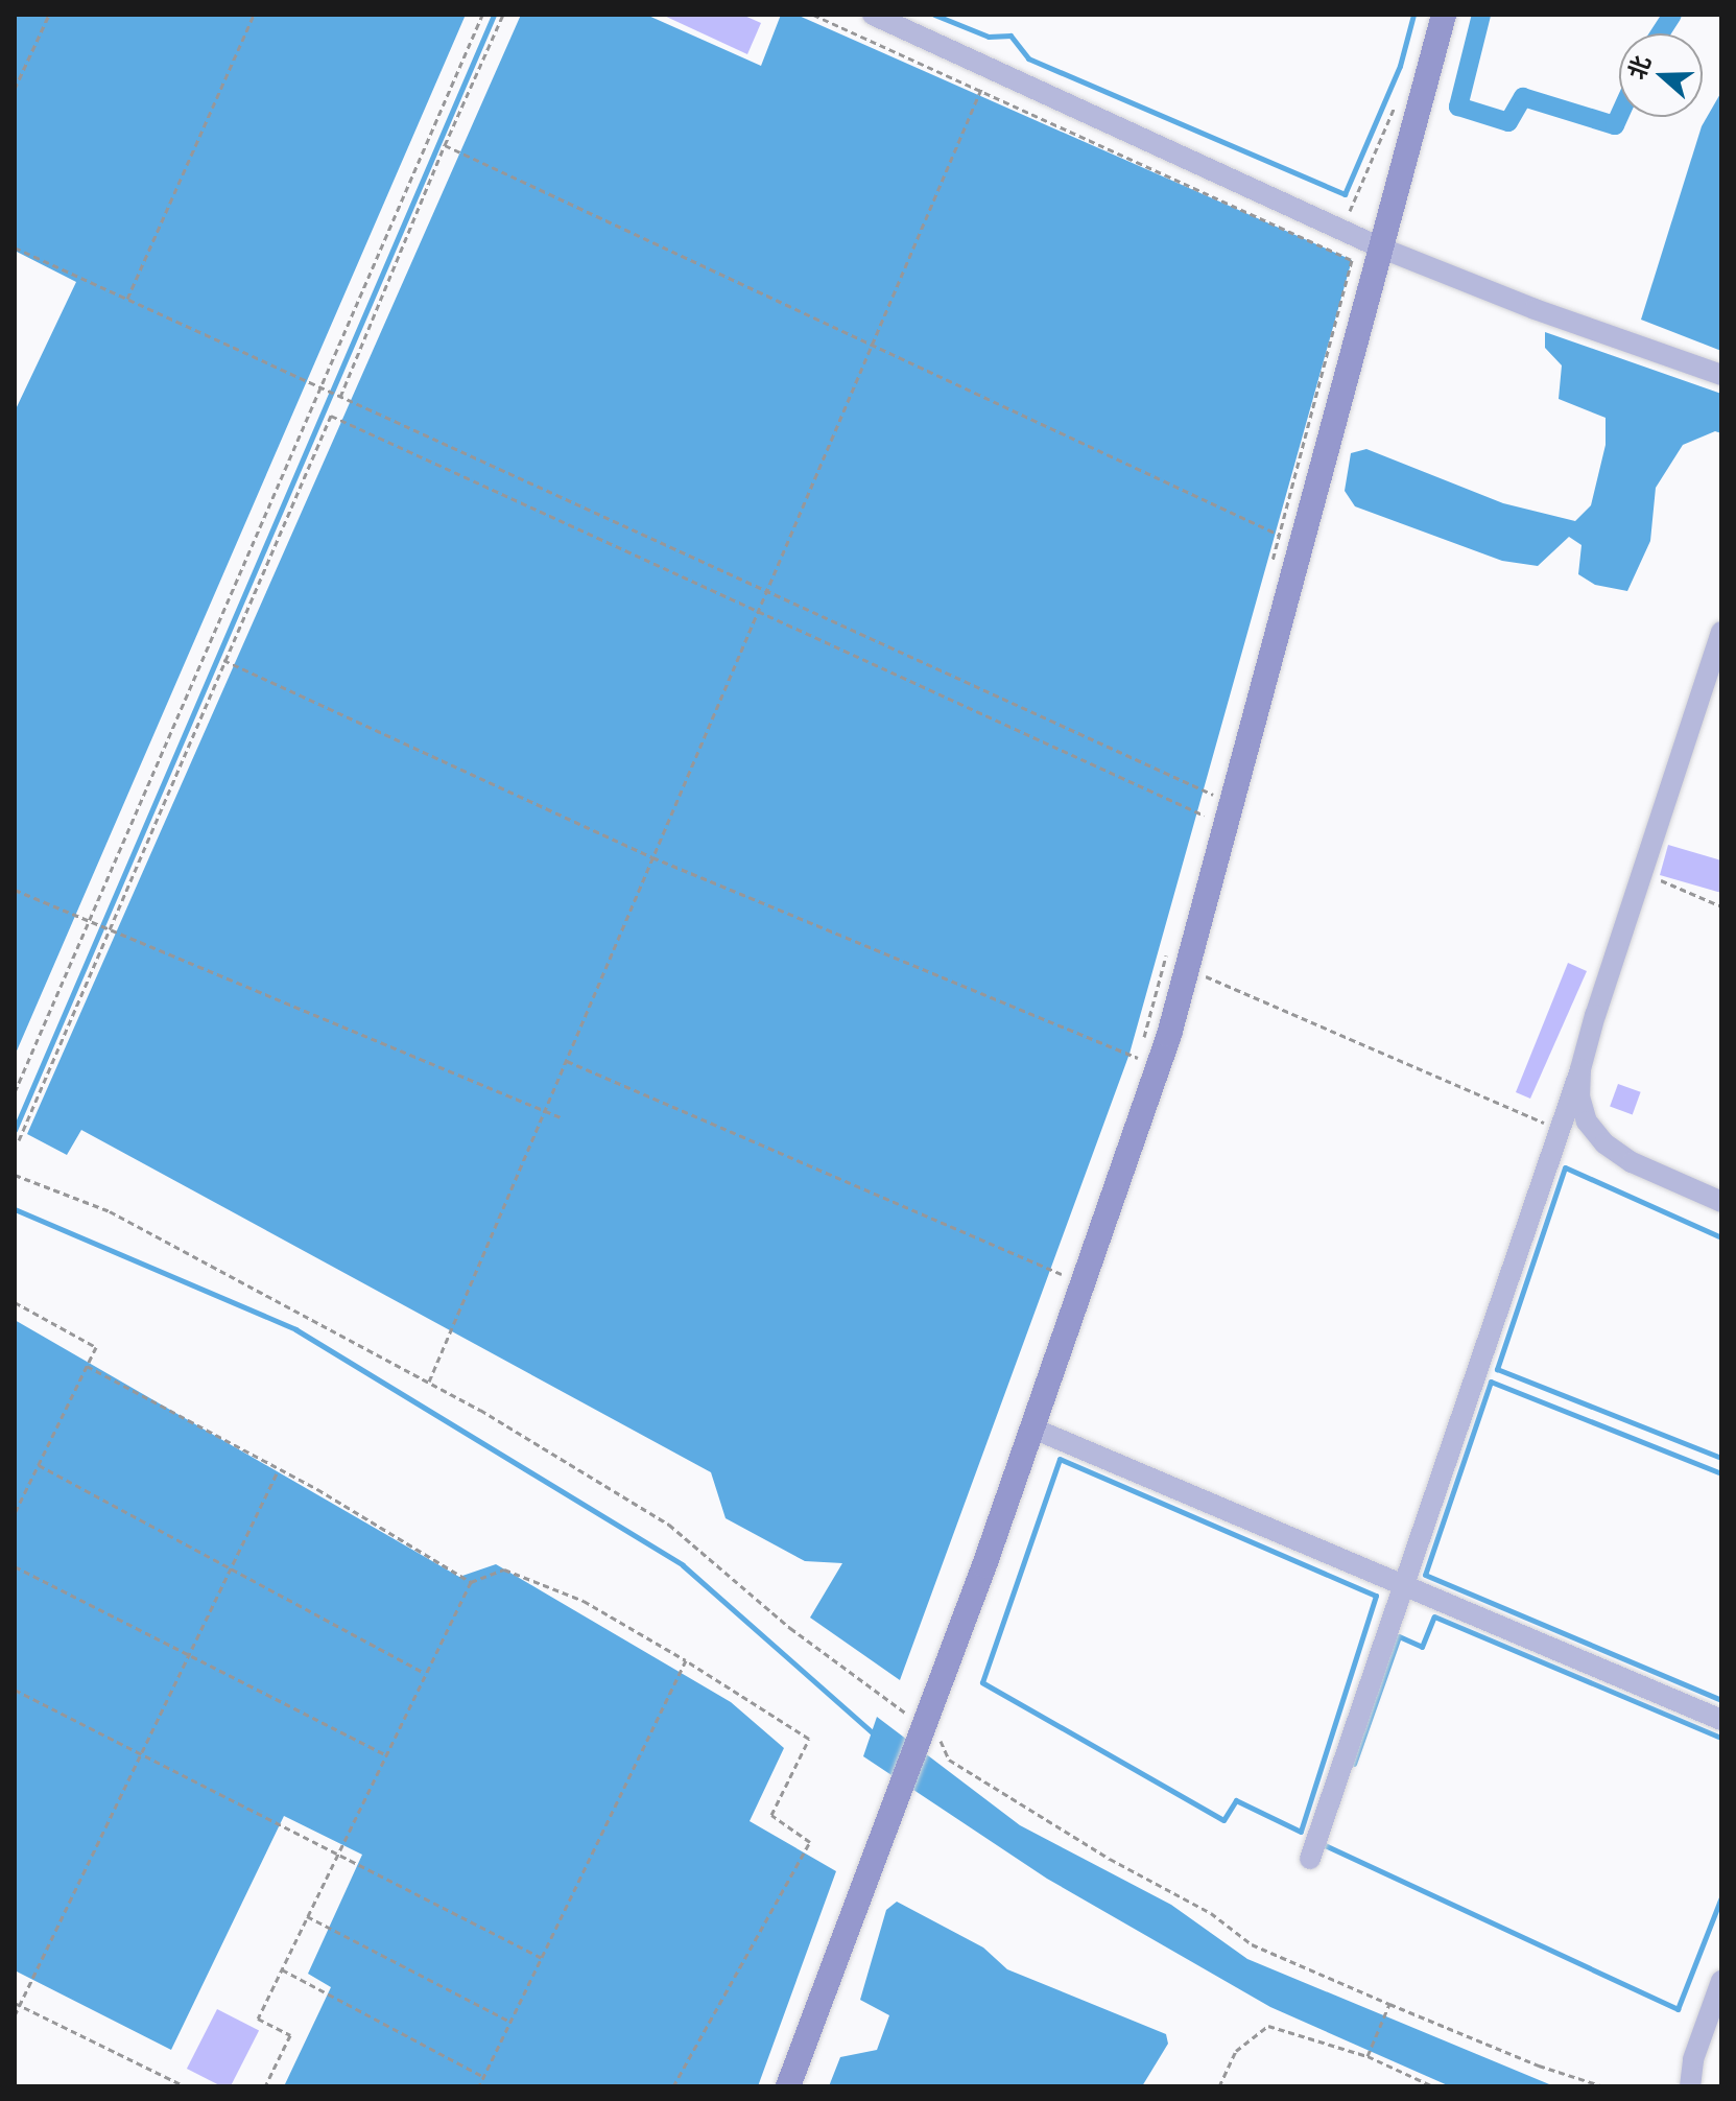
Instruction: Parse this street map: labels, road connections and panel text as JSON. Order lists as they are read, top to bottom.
{
  "north": "left"
}
